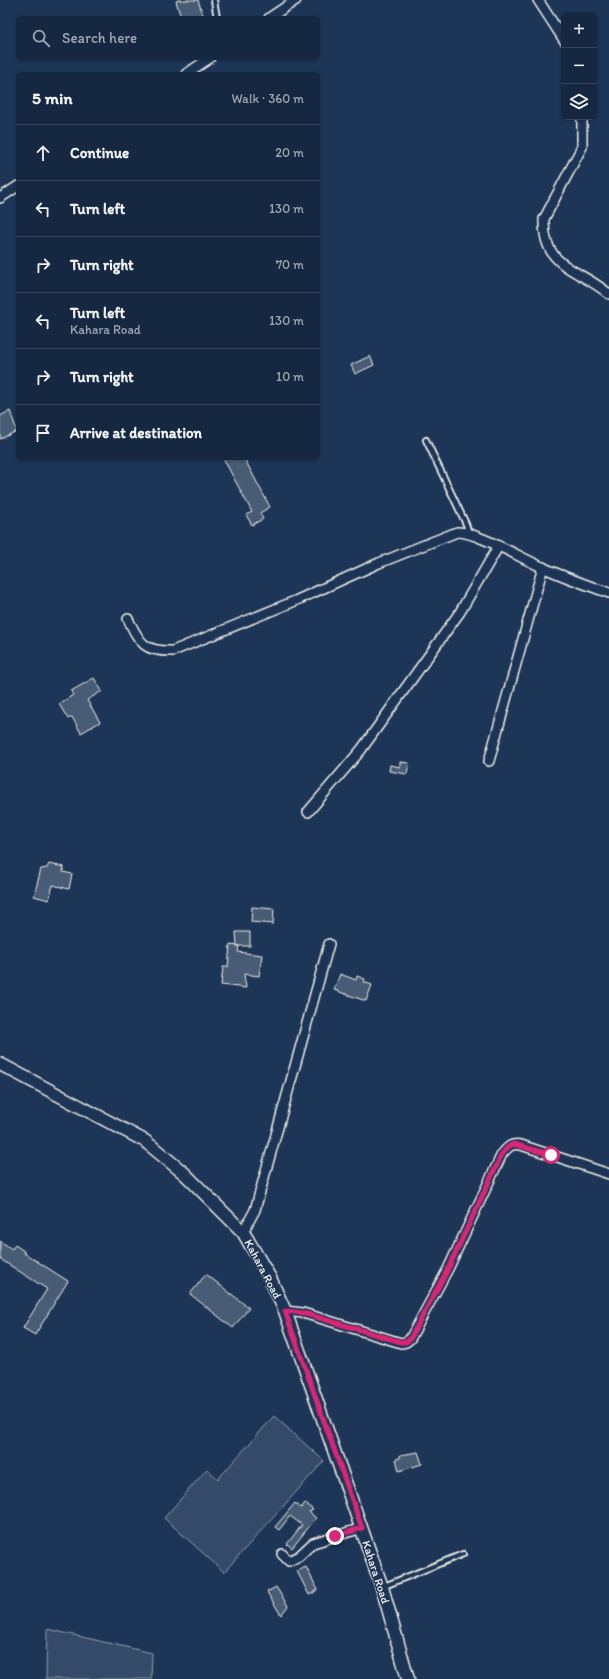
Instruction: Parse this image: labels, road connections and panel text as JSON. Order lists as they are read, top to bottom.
{
  "streets": {
    "street": ["Kahara Road"]
  },
  "page": {
    "map_buttons": ["+", "−"],
    "search": "Search here",
    "heading": ["5 min", "Walk · 360 m"],
    "list": [
      ["Continue", "20 m"],
      ["Turn left", "130 m"],
      ["Turn right", "70 m"],
      ["Turn left", "Kahara Road", "130 m"],
      ["Turn right", "10 m"],
      "Arrive at destination"
    ]
  }
}
